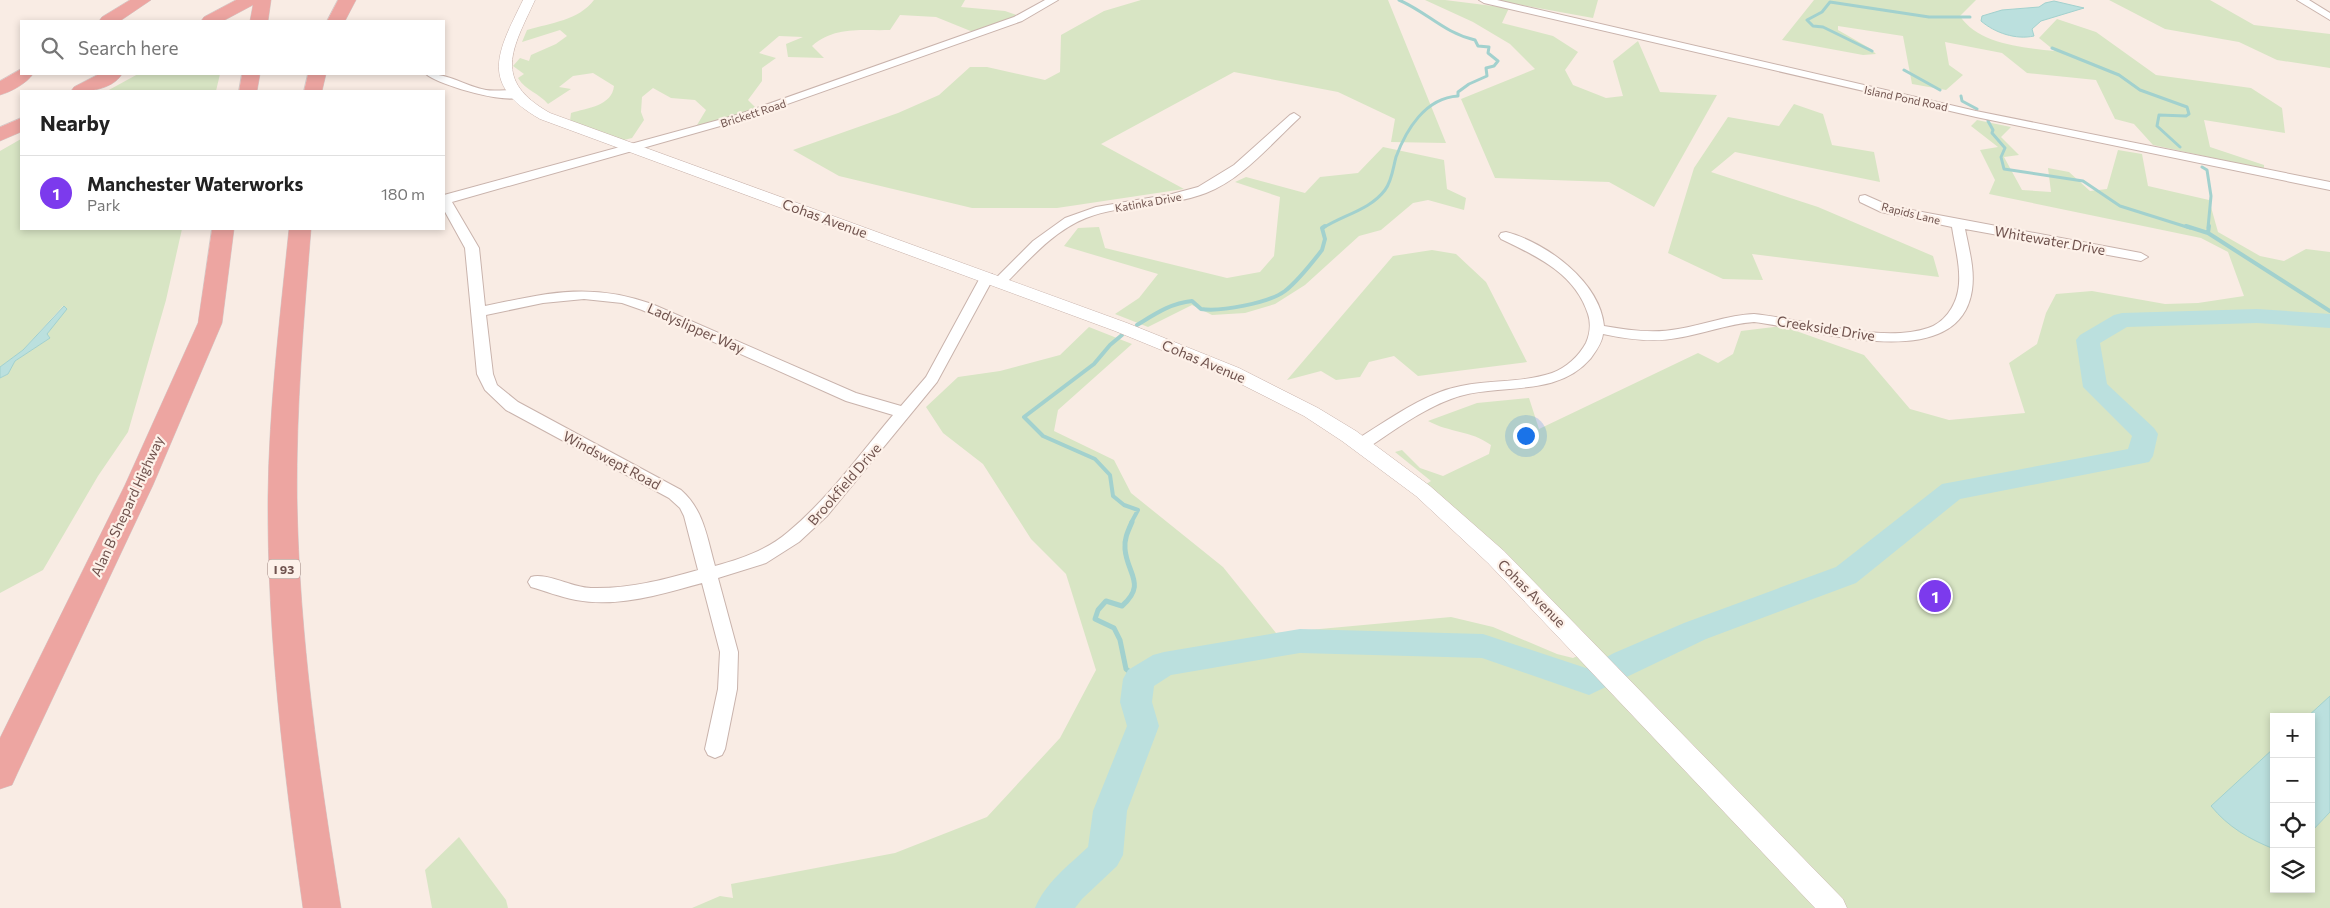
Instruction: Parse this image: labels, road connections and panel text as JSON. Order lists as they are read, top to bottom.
{
  "streets": {
    "highway": ["Alan B Shepard Highway", "I 93"],
    "street": [
      "Island Pond Road",
      "Brickett Road",
      "Katinka Drive",
      "Rapids Lane",
      "Cohas Avenue",
      "Whitewater Drive",
      "Ladyslipper Way",
      "Creekside Drive",
      "Windswept Road",
      "Brookfield Drive"
    ]
  },
  "crossings": [
    ["Brickett Road", "Cohas Avenue"],
    ["Katinka Drive", "Cohas Avenue"],
    ["Katinka Drive", "Brookfield Drive"],
    ["Rapids Lane", "Whitewater Drive"],
    ["Rapids Lane", "Creekside Drive"],
    ["Cohas Avenue", "Brookfield Drive"],
    ["Whitewater Drive", "Creekside Drive"],
    ["Ladyslipper Way", "Windswept Road"],
    ["Ladyslipper Way", "Brookfield Drive"],
    ["Windswept Road", "Brookfield Drive"]
  ],
  "page": {
    "search": "Search here",
    "heading": "Nearby",
    "list": [
      {
        "mark": "1",
        "name": "Manchester Waterworks",
        "note": "Park",
        "value": "180 m"
      }
    ],
    "pins": "1",
    "map_buttons": ["+", "−"]
  }
}
